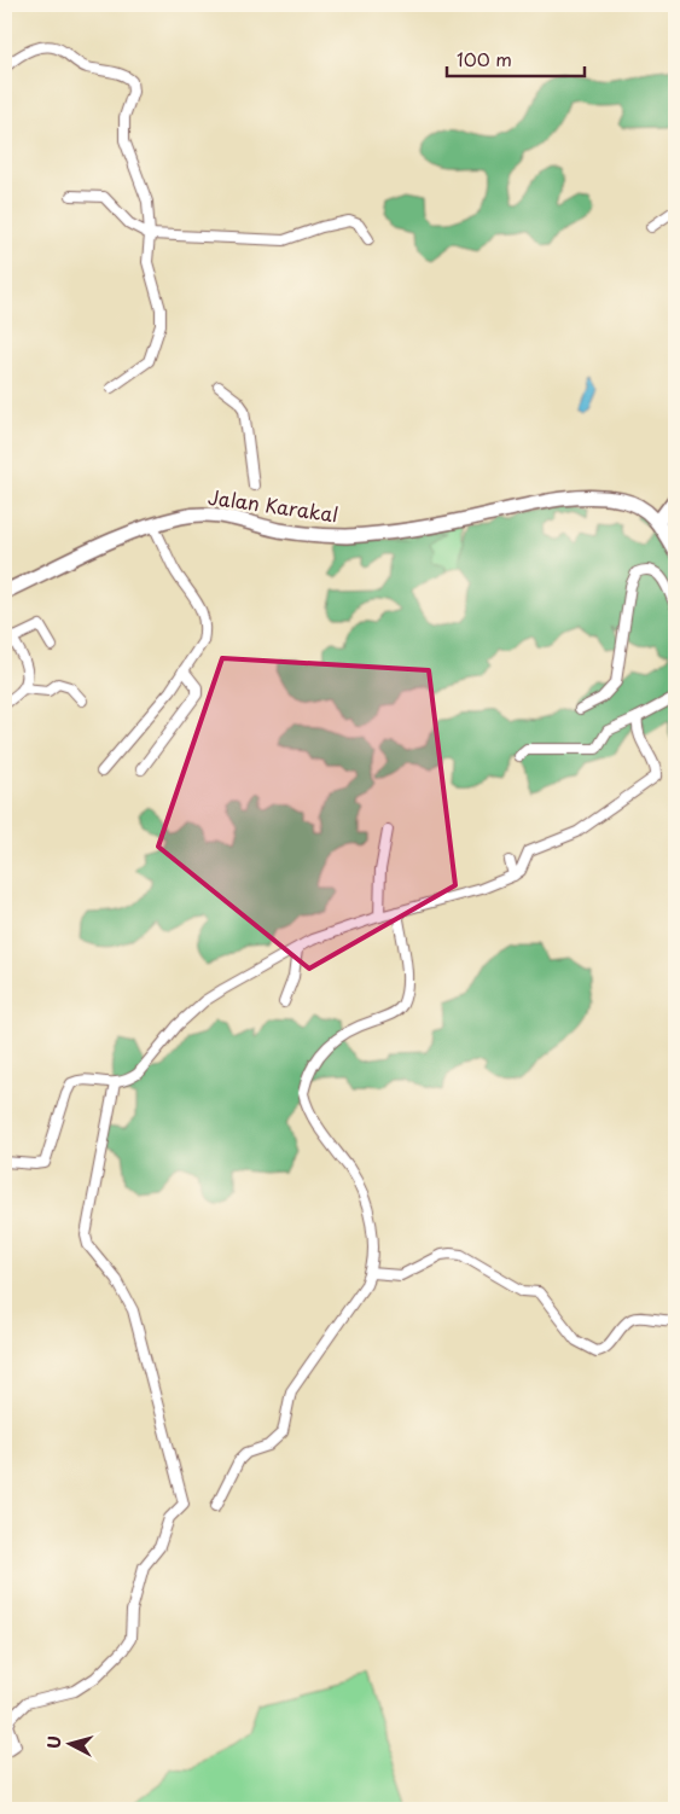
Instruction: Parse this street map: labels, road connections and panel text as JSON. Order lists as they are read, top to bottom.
{
  "streets": {
    "main road": ["Jalan Karakal"]
  },
  "scale_bar": "100 m",
  "north": "left"
}
